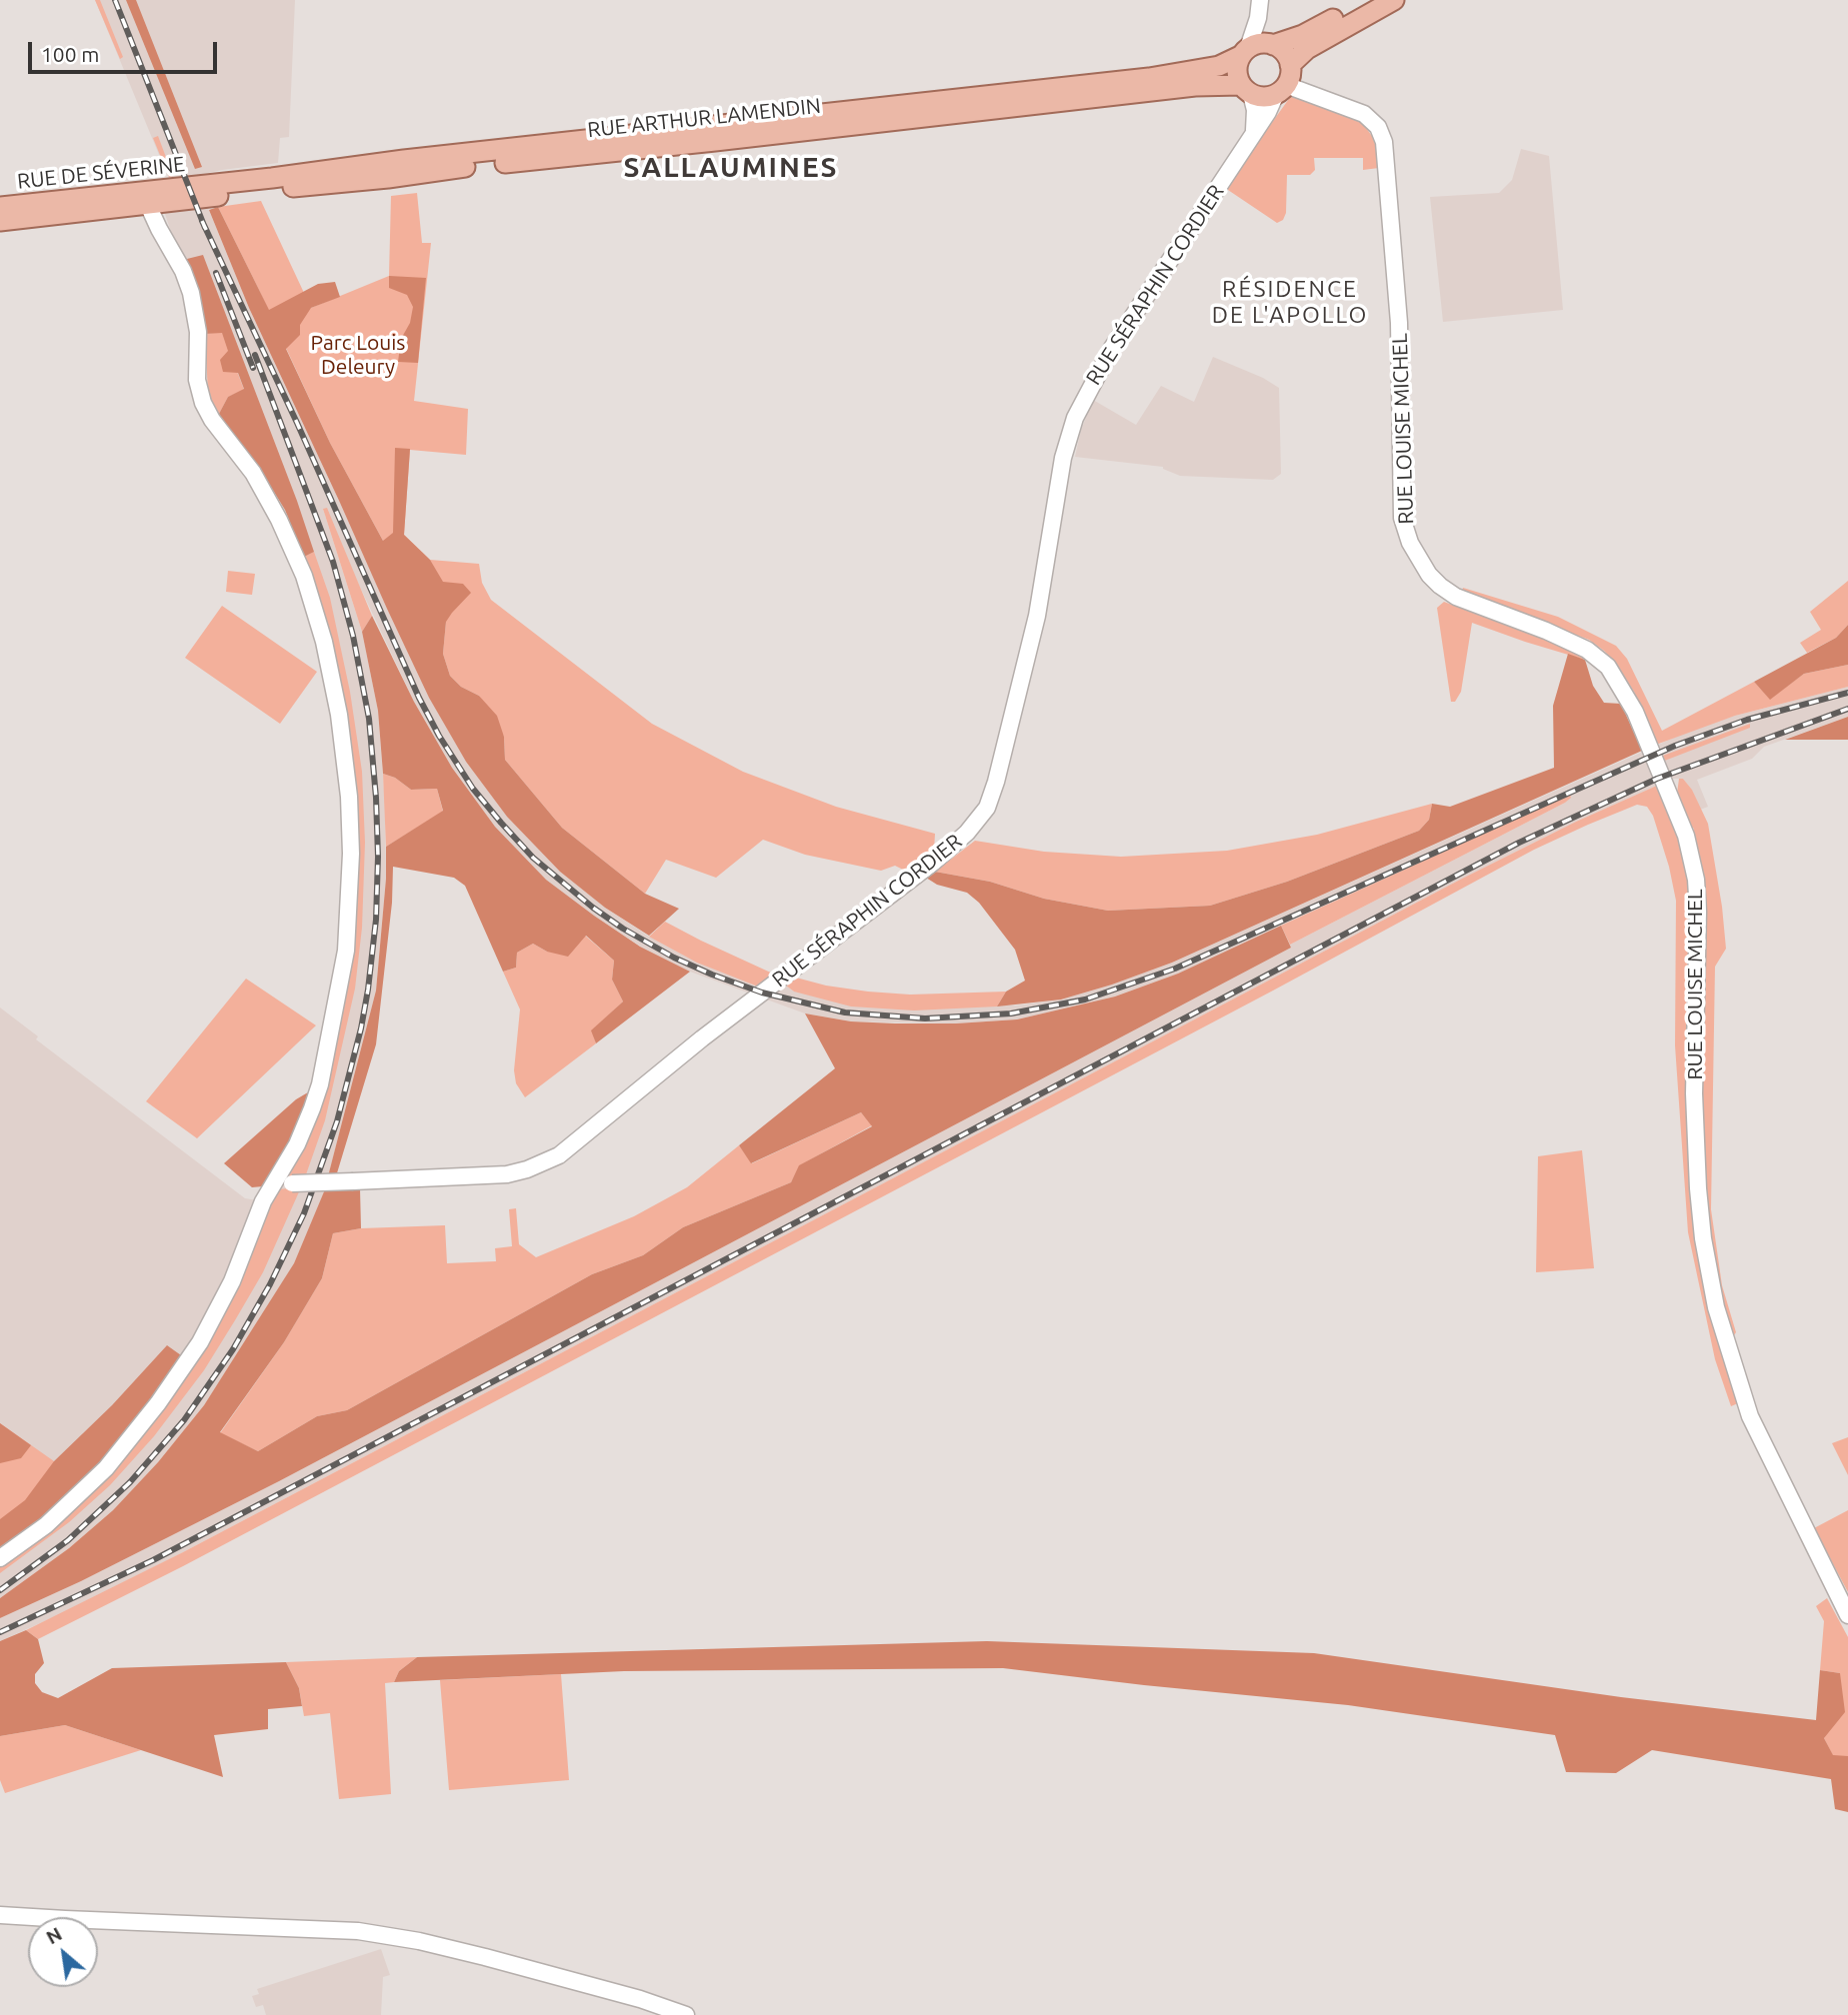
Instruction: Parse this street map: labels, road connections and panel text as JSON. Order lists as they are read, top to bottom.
{
  "streets": {
    "main road": ["RUE ARTHUR LAMENDIN", "RUE DE SÉVERINE"],
    "street": ["RUE SÉRAPHIN CORDIER", "RUE LOUISE MICHEL"]
  },
  "crossings": [
    ["RUE ARTHUR LAMENDIN", "RUE DE SÉVERINE"],
    ["RUE ARTHUR LAMENDIN", "RUE SÉRAPHIN CORDIER"],
    ["RUE ARTHUR LAMENDIN", "RUE LOUISE MICHEL"],
    ["RUE SÉRAPHIN CORDIER", "RUE LOUISE MICHEL"]
  ],
  "districts": ["SALLAUMINES", "RÉSIDENCE DE L'APOLLO"],
  "parks": ["Parc Louis Deleury"],
  "scale_bar": "100 m",
  "north": "top left"
}
